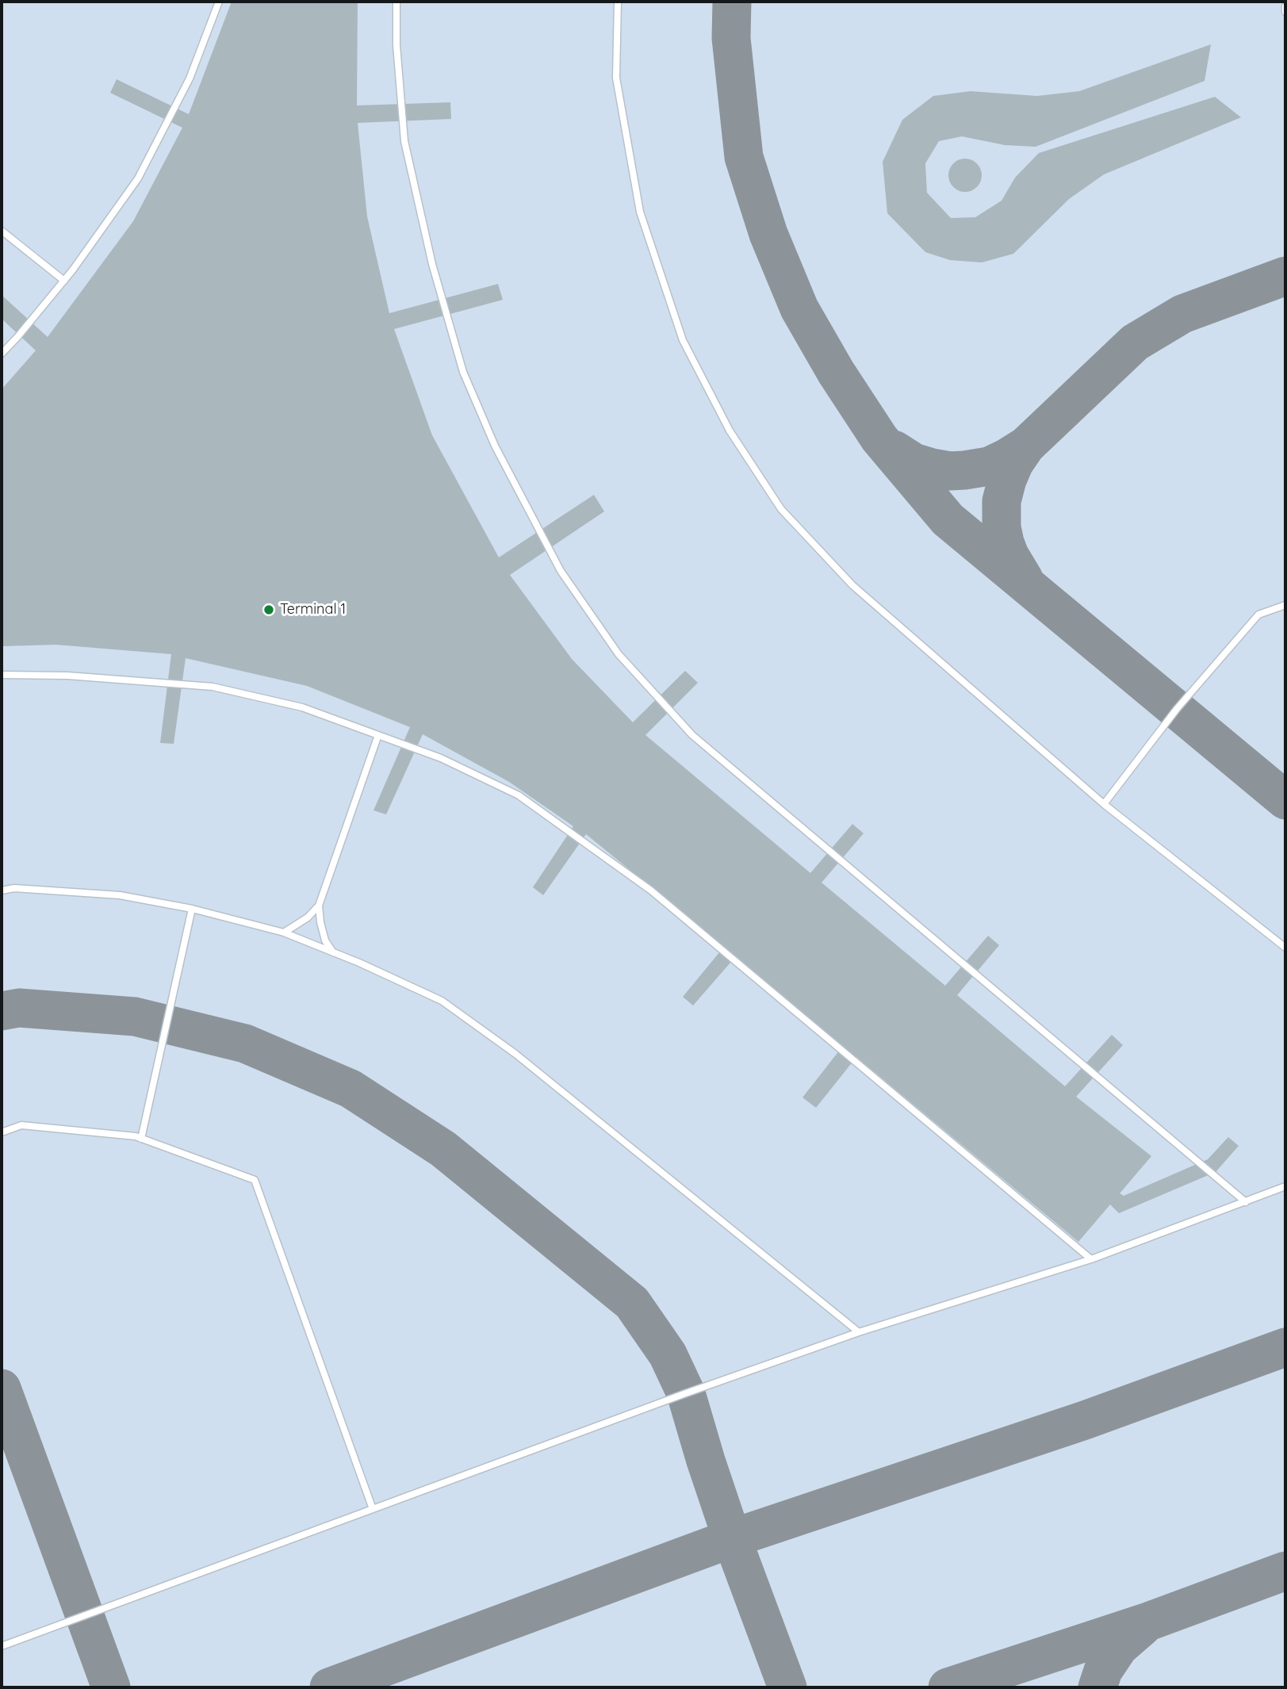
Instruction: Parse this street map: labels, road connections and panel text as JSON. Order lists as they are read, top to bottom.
{
  "places": ["Terminal 1"]
}
